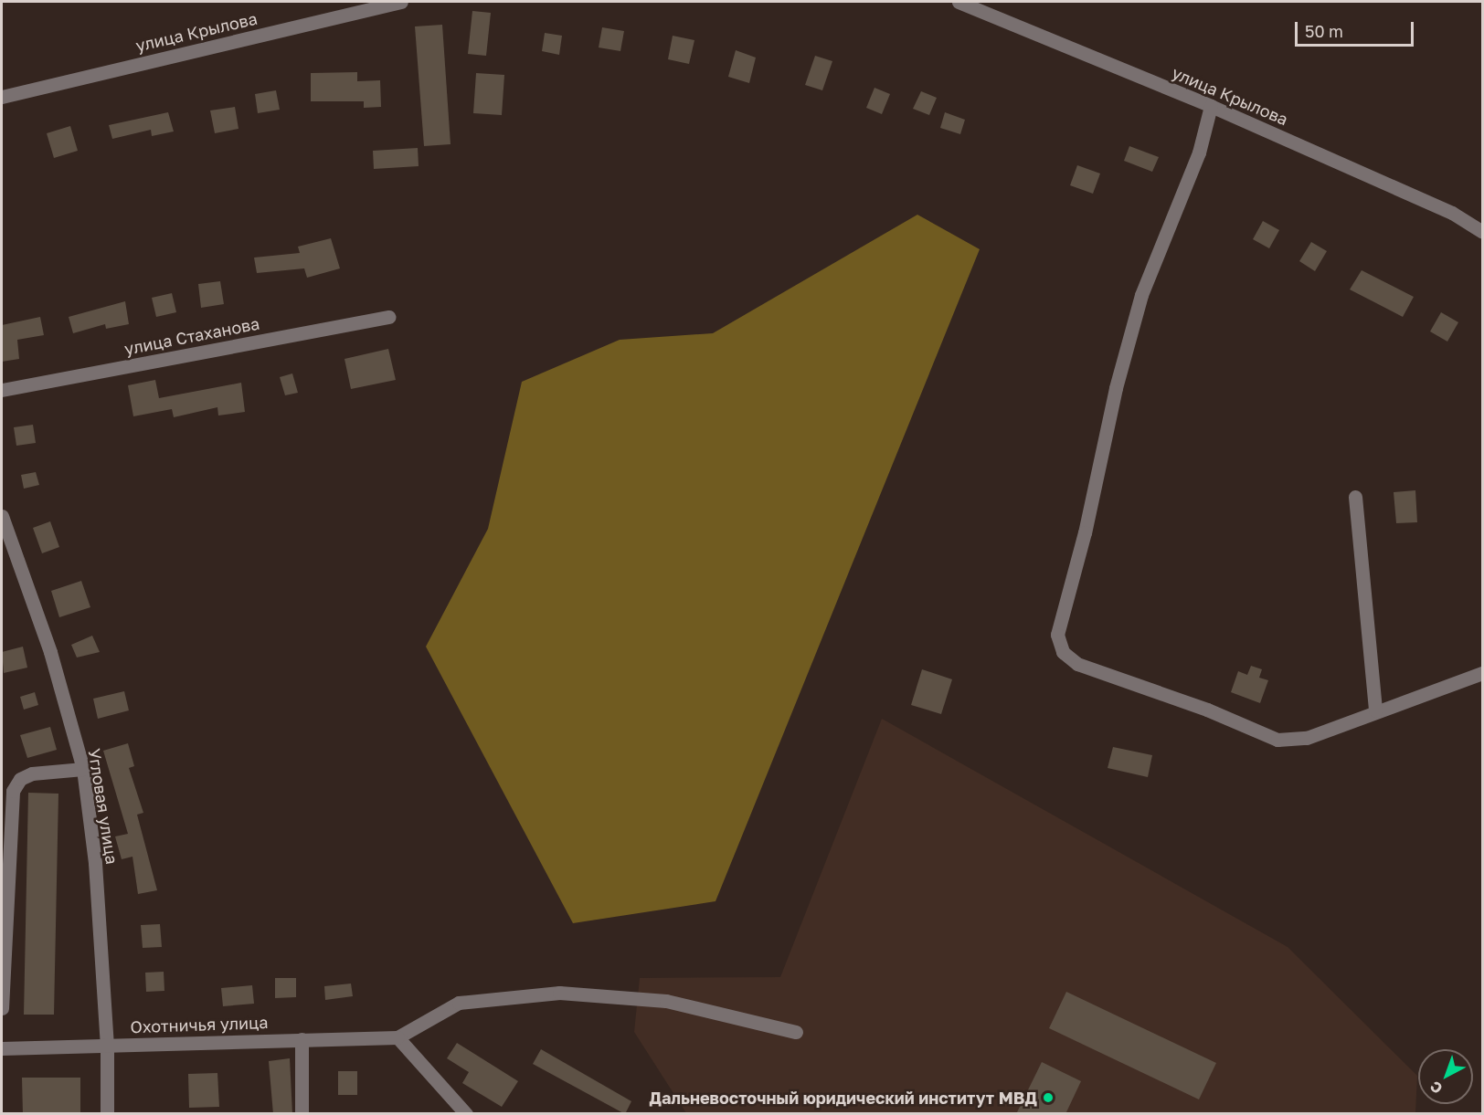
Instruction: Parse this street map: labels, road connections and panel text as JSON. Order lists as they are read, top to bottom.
{
  "streets": {
    "street": [
      "улица Крылова",
      "улица Стаханова",
      "Угловая улица",
      "Охотничья улица"
    ]
  },
  "crossings": [
    ["Угловая улица", "Охотничья улица"]
  ],
  "places": ["Дальневосточный юридический институт МВД"],
  "scale_bar": "50 m",
  "north": "bottom left"
}
